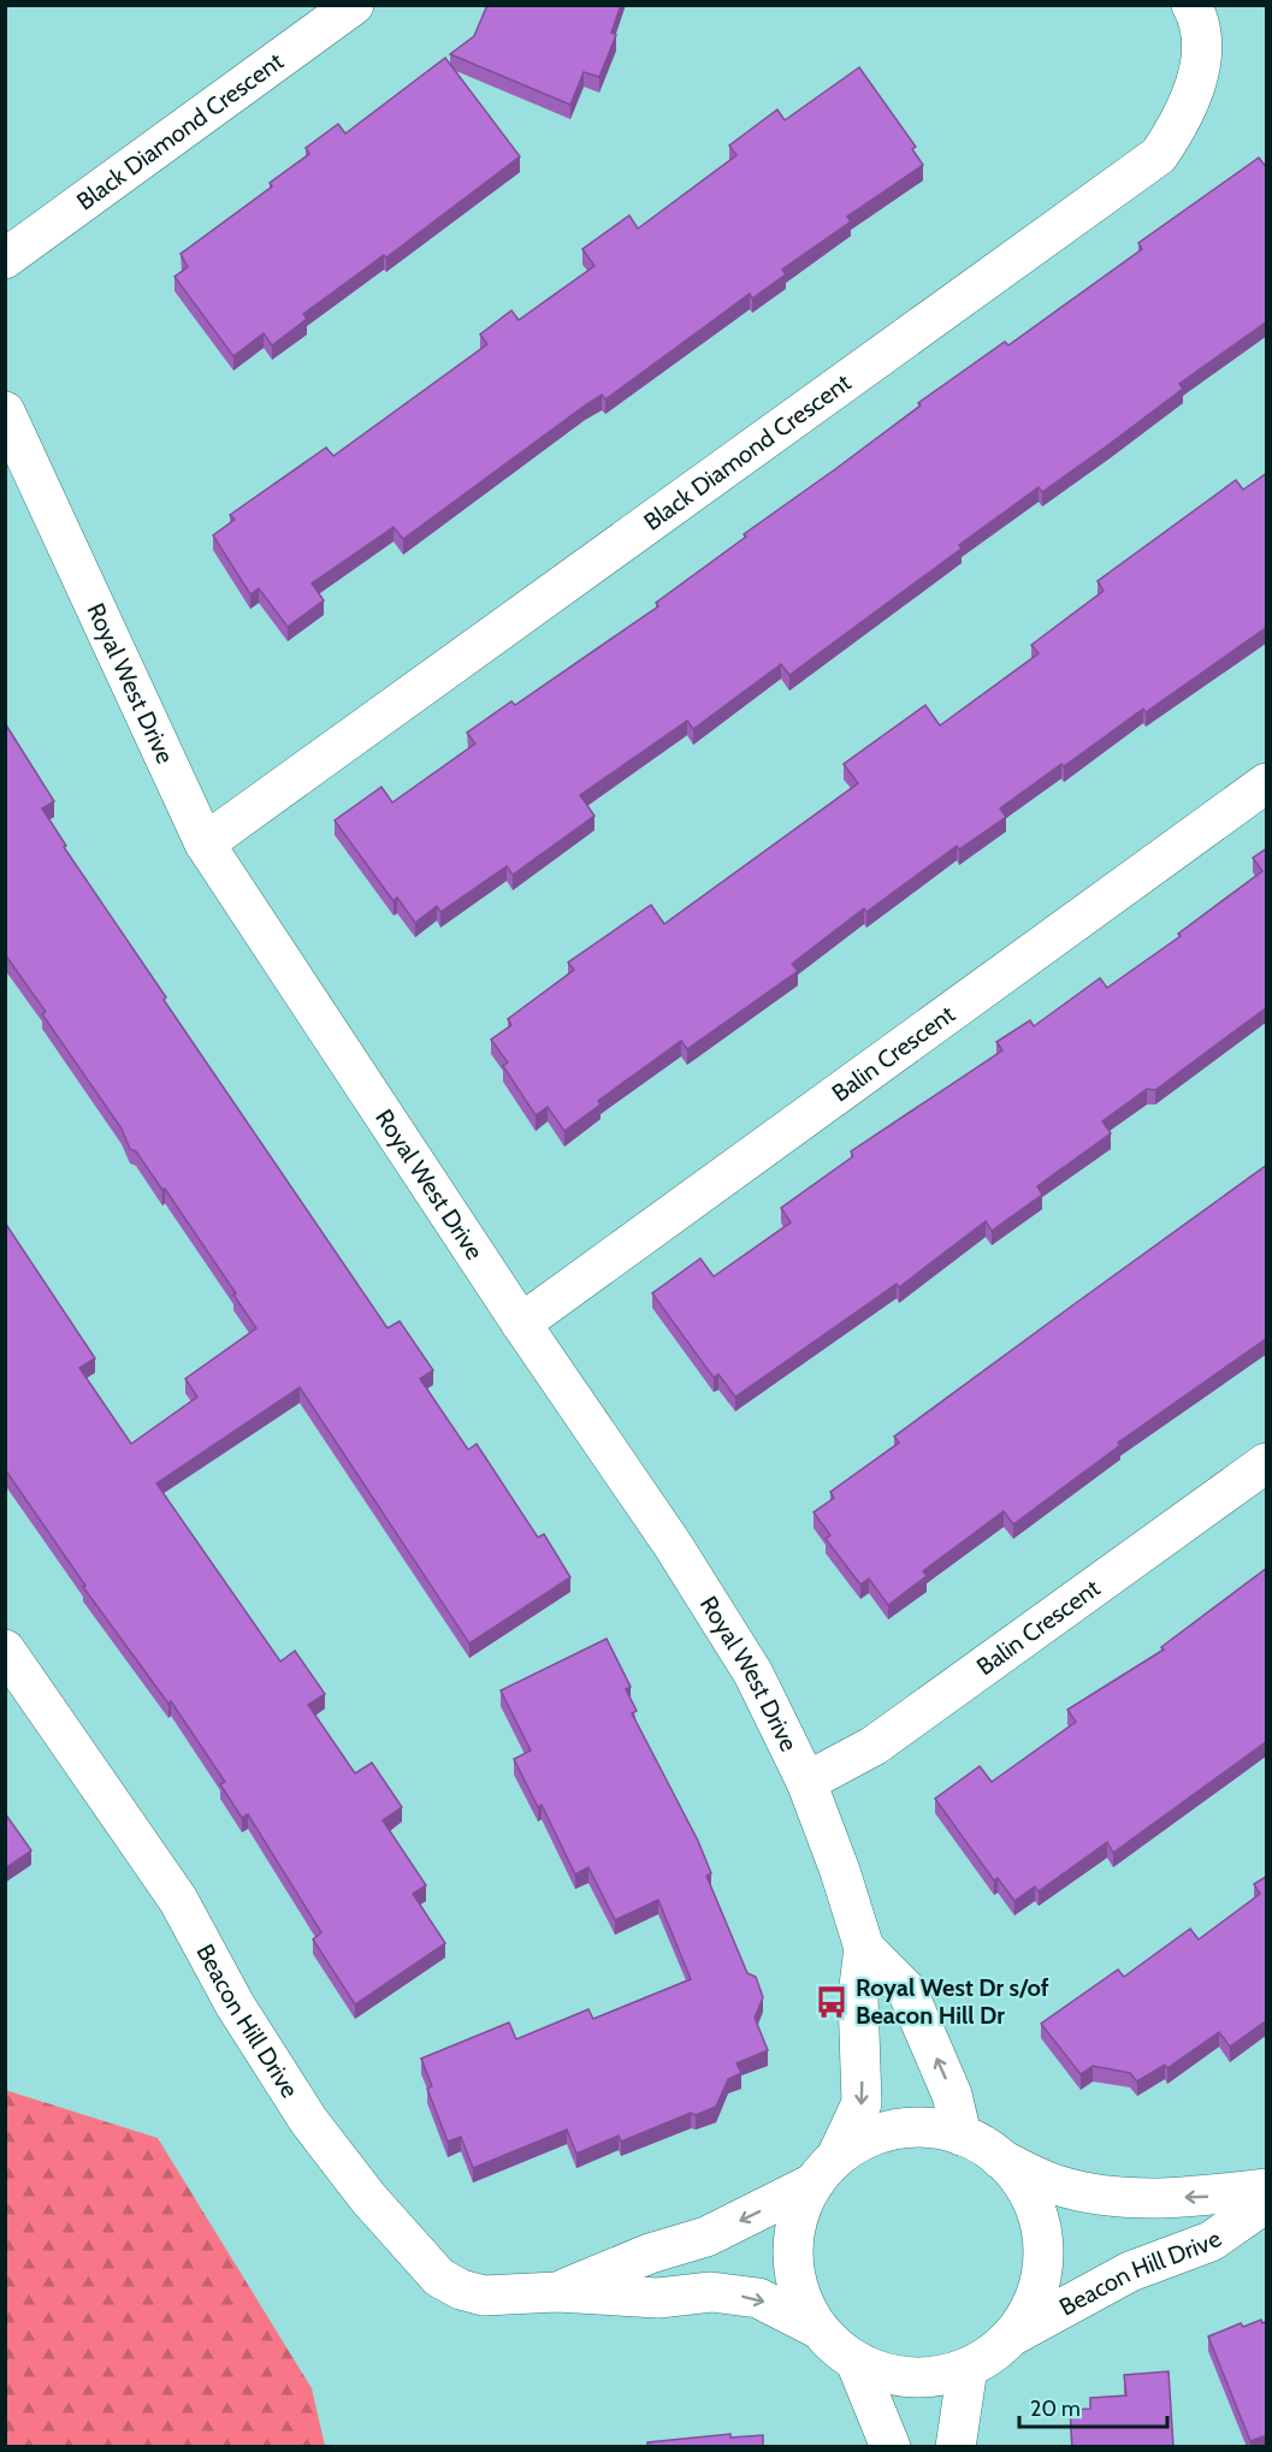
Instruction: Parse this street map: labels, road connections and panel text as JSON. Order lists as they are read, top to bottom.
{
  "streets": {
    "street": [
      "Black Diamond Crescent",
      "Royal West Drive",
      "Balin Crescent",
      "Beacon Hill Drive"
    ]
  },
  "crossings": [
    ["Black Diamond Crescent", "Royal West Drive"],
    ["Royal West Drive", "Balin Crescent"],
    ["Royal West Drive", "Beacon Hill Drive"]
  ],
  "places": {
    "bus stop": ["Royal West Dr s/of Beacon Hill Dr"]
  },
  "scale_bar": "20 m"
}
